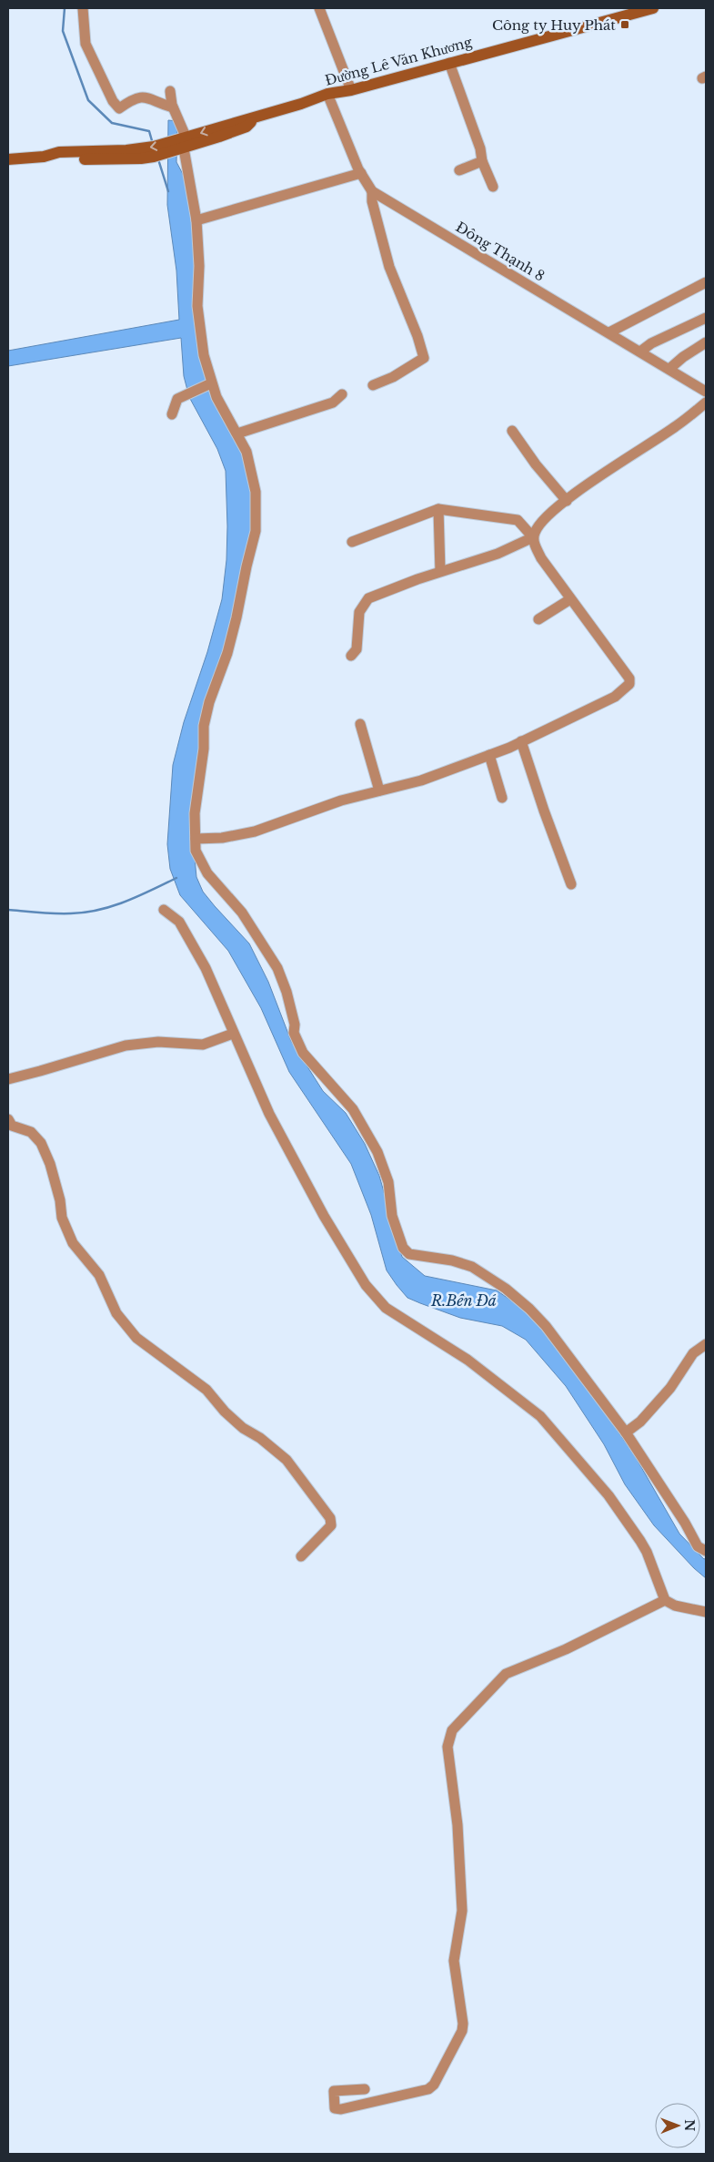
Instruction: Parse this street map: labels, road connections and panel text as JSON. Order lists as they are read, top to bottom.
{
  "streets": {
    "main road": ["Đường Lê Văn Khương"],
    "street": ["Đông Thạnh 8"]
  },
  "crossings": [
    ["Đường Lê Văn Khương", "Đông Thạnh 8"]
  ],
  "water": ["R.Bến Đá"],
  "places": {
    "transit": ["Công ty Huy Phát"]
  },
  "north": "right"
}
